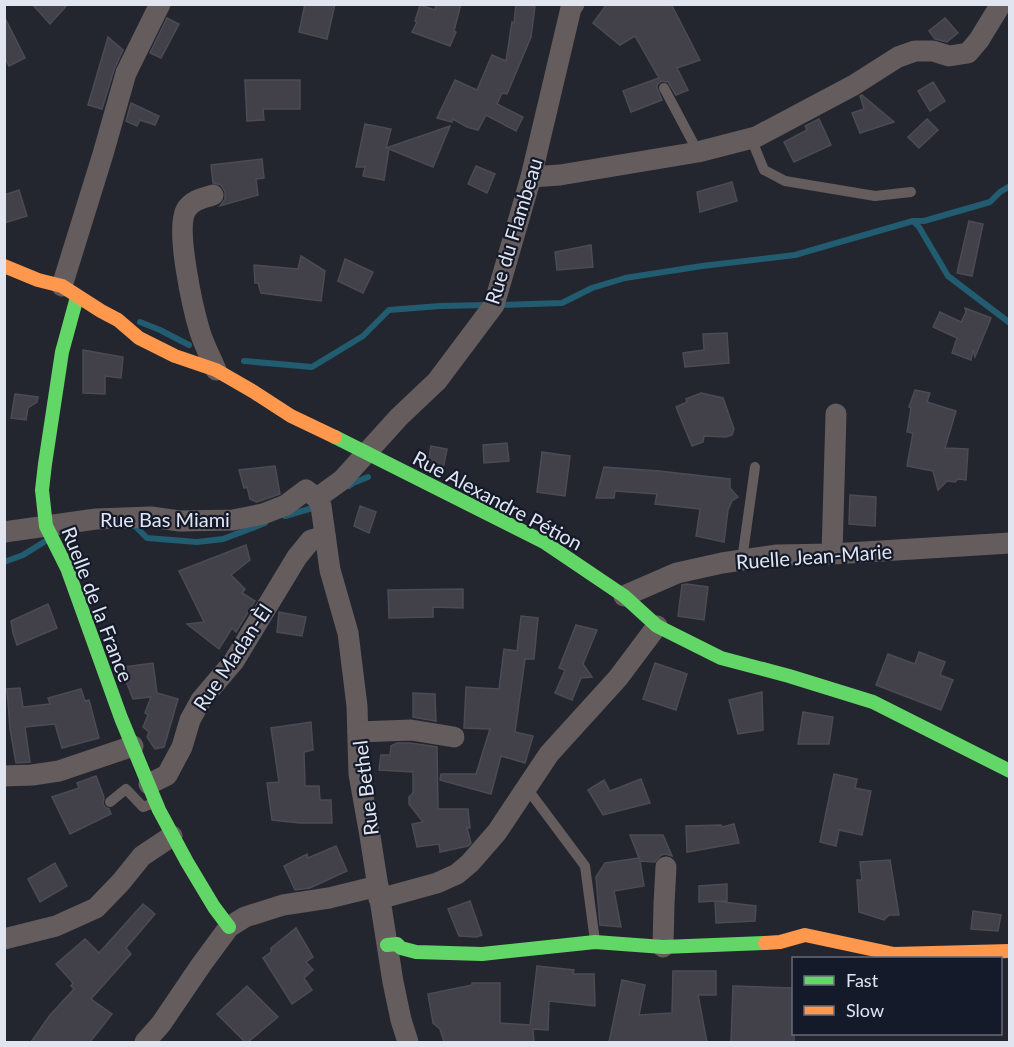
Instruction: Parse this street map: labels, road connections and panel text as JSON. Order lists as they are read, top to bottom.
{
  "streets": {
    "street": [
      "Rue du Flambeau",
      "Rue Alexandre Pétion",
      "Rue Bas Miami",
      "Ruelle Jean-Marie",
      "Ruelle de la France",
      "Rue Madan-Èl",
      "Rue Bethel"
    ]
  },
  "crossings": [
    ["Rue du Flambeau", "Rue Alexandre Pétion"],
    ["Rue du Flambeau", "Rue Bas Miami"],
    ["Rue du Flambeau", "Rue Bethel"],
    ["Rue Alexandre Pétion", "Ruelle Jean-Marie"],
    ["Rue Alexandre Pétion", "Ruelle de la France"],
    ["Rue Bas Miami", "Ruelle de la France"],
    ["Rue Bas Miami", "Rue Bethel"],
    ["Ruelle de la France", "Rue Madan-Èl"],
    ["Rue Madan-Èl", "Rue Bethel"]
  ],
  "legend": ["Fast", "Slow"]
}
